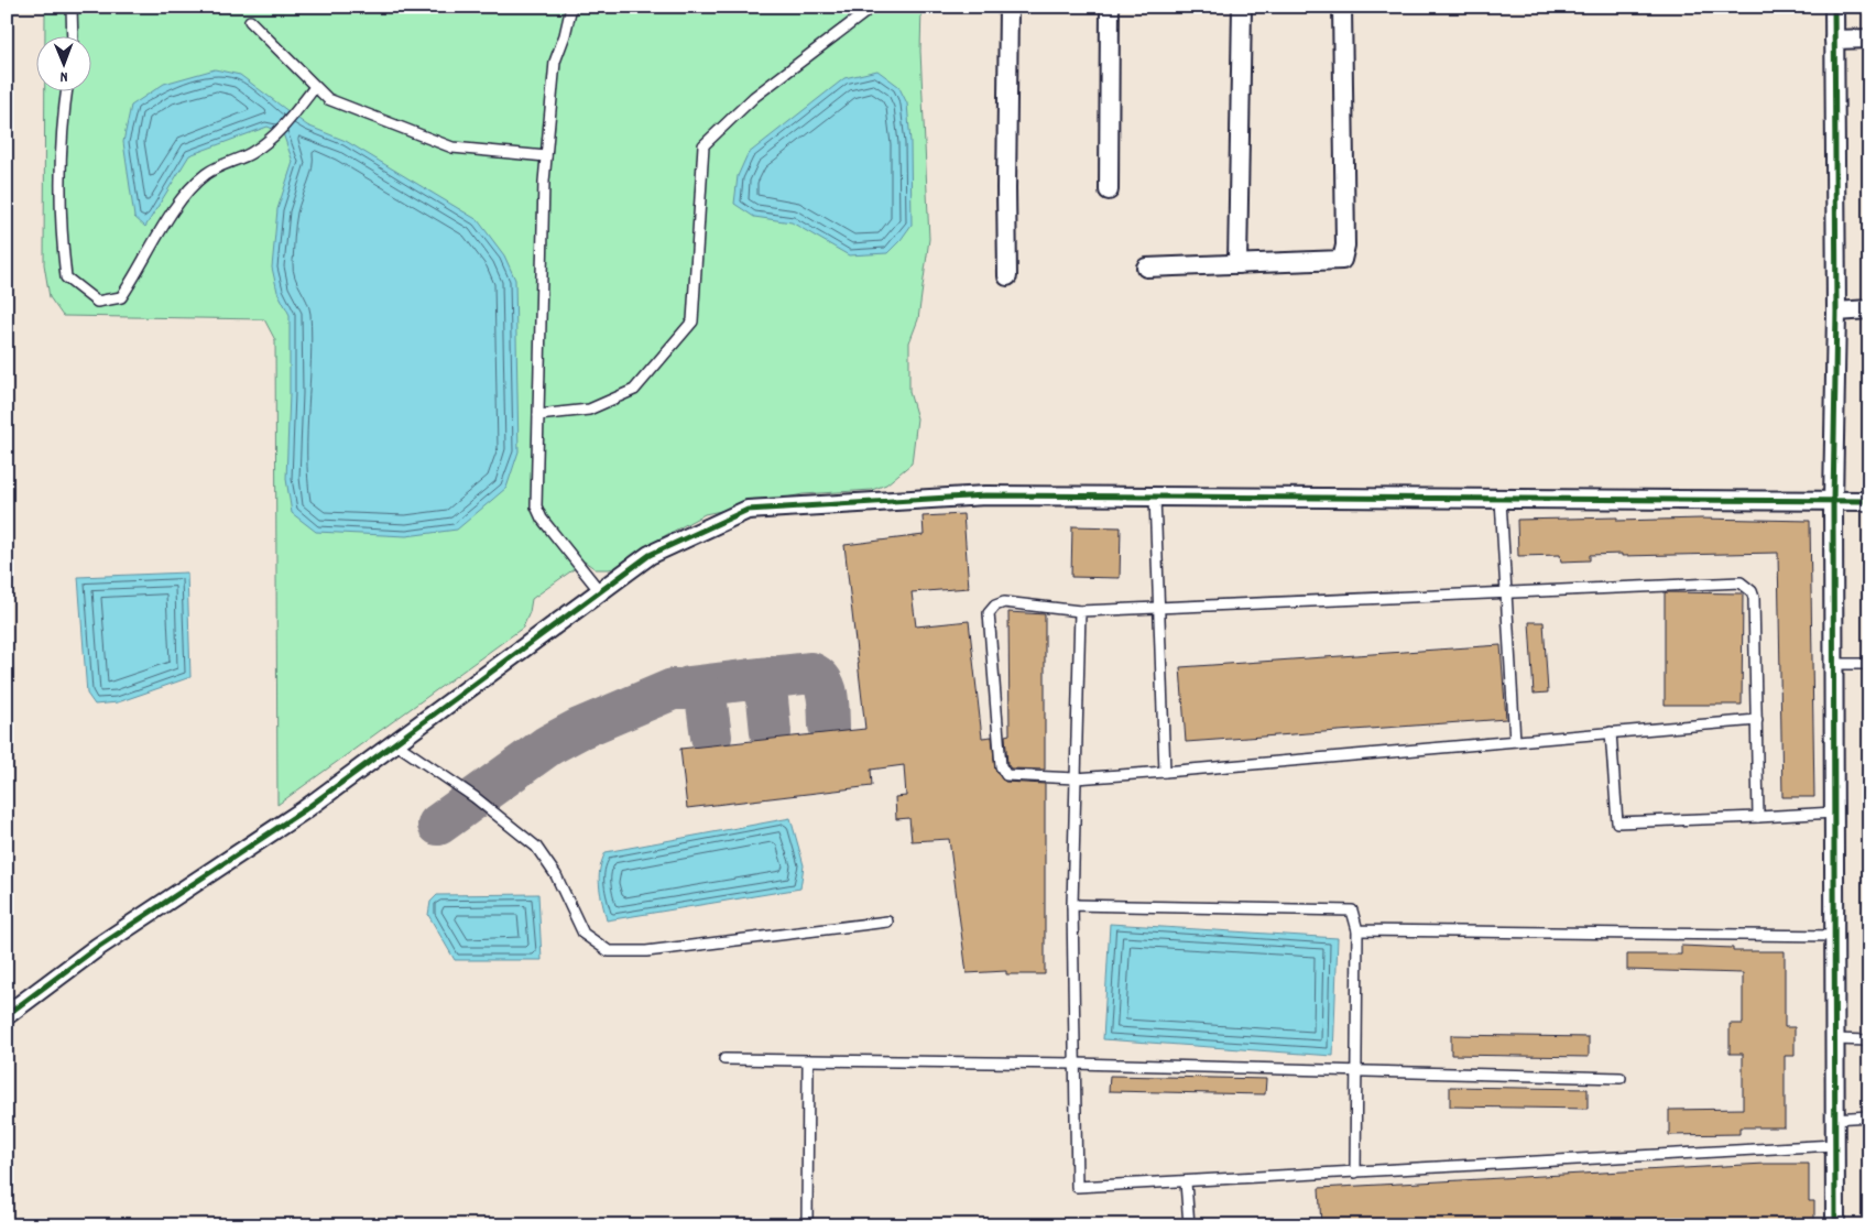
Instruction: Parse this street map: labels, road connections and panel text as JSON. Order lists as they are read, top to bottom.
{
  "north": "bottom"
}
